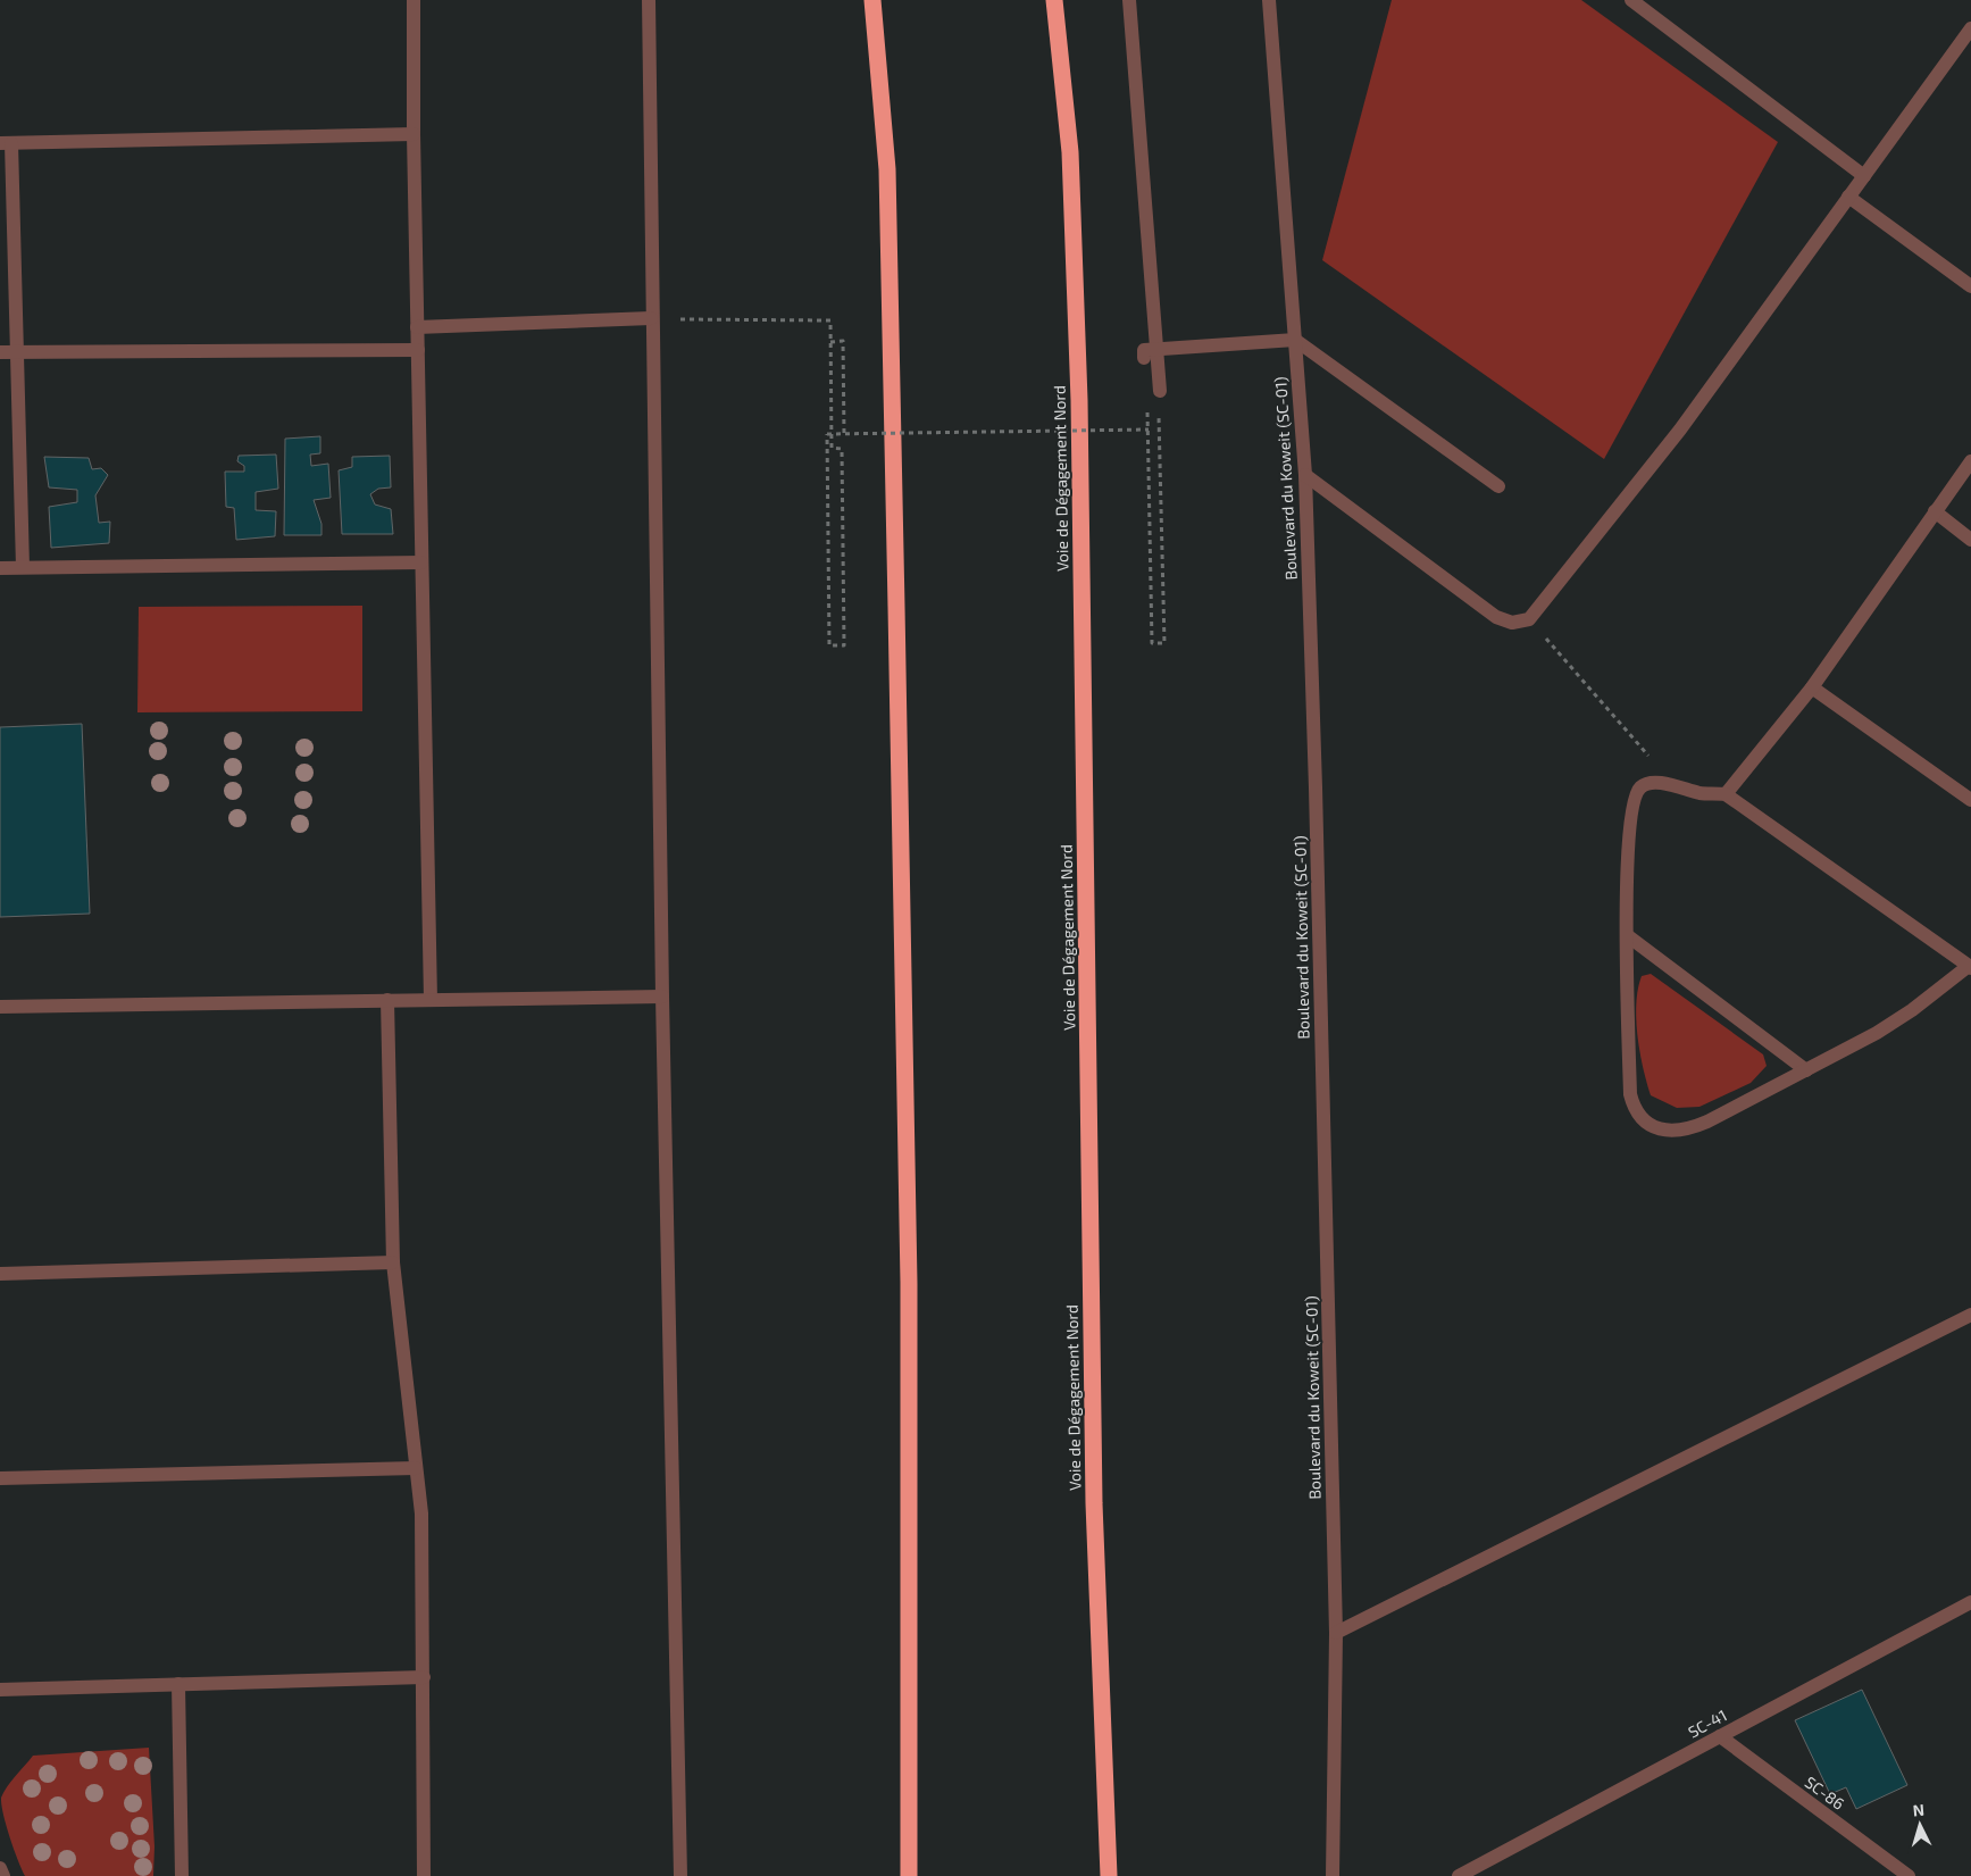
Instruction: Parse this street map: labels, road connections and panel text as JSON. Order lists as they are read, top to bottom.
{
  "streets": {
    "highway": ["Voie de Dégagement Nord"],
    "street": ["Boulevard du Koweit (SC-01)", "SC-41", "SC-86"]
  },
  "crossings": [
    ["SC-41", "SC-86"]
  ],
  "north": "top"
}
